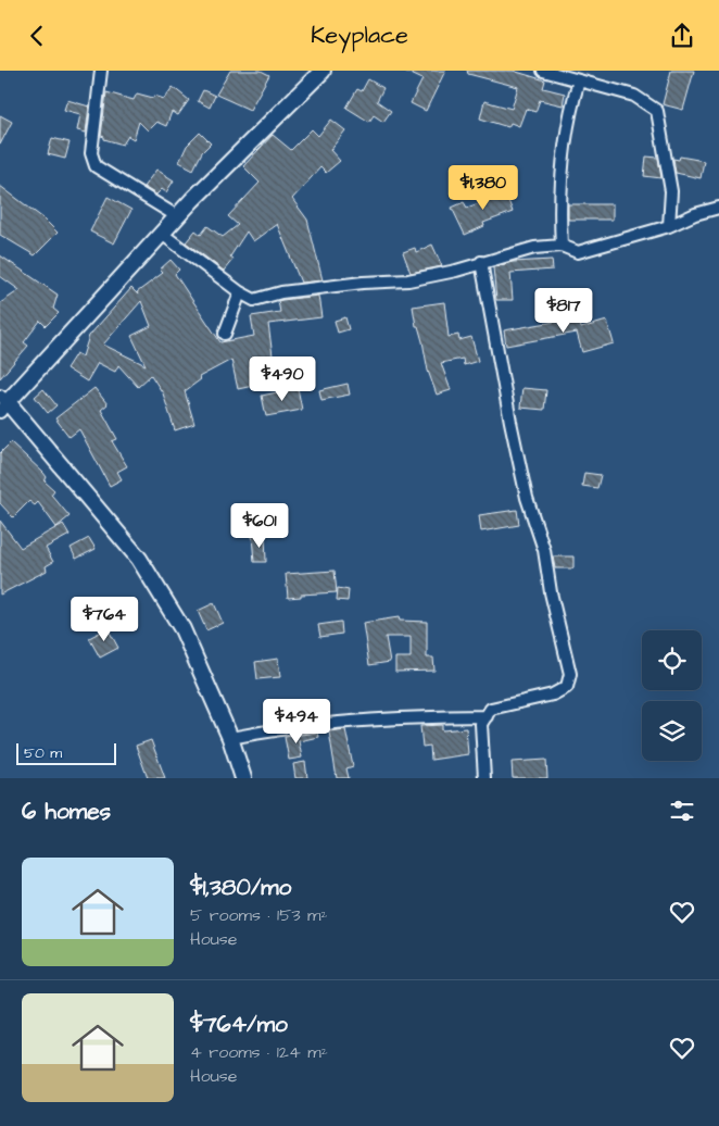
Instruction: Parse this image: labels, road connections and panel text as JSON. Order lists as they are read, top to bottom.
{
  "scale_bar": "50 m",
  "page": {
    "header": "Keyplace",
    "price": [
      "$1,380",
      "$817",
      "$490",
      "$601",
      "$764",
      "$494"
    ],
    "scale": "50 m",
    "heading": "6 homes",
    "list": [
      {
        "name": "$1,380/mo",
        "note": "5 rooms · 153 m² · House"
      },
      {
        "name": "$764/mo",
        "note": "4 rooms · 124 m² · House"
      }
    ]
  }
}
